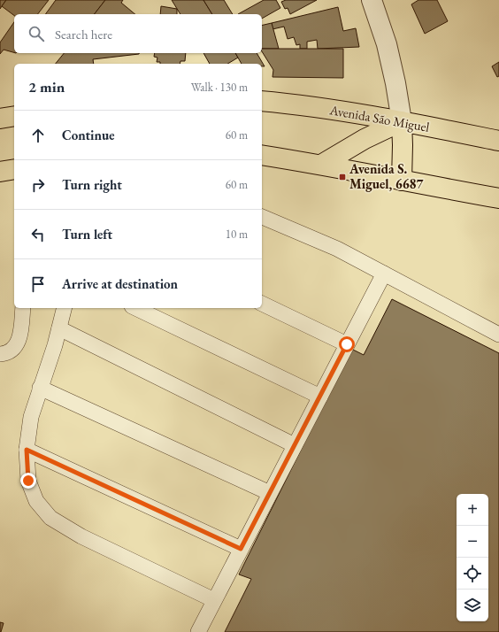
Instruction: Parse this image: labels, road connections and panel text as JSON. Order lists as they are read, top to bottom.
{
  "streets": {
    "main road": ["Avenida São Miguel"]
  },
  "places": {
    "transit": ["Avenida S. Miguel, 6687"]
  },
  "page": {
    "search": "Search here",
    "heading": ["2 min", "Walk · 130 m"],
    "list": [
      ["Continue", "60 m"],
      ["Turn right", "60 m"],
      ["Turn left", "10 m"],
      "Arrive at destination"
    ],
    "map_buttons": ["+", "−"]
  }
}
